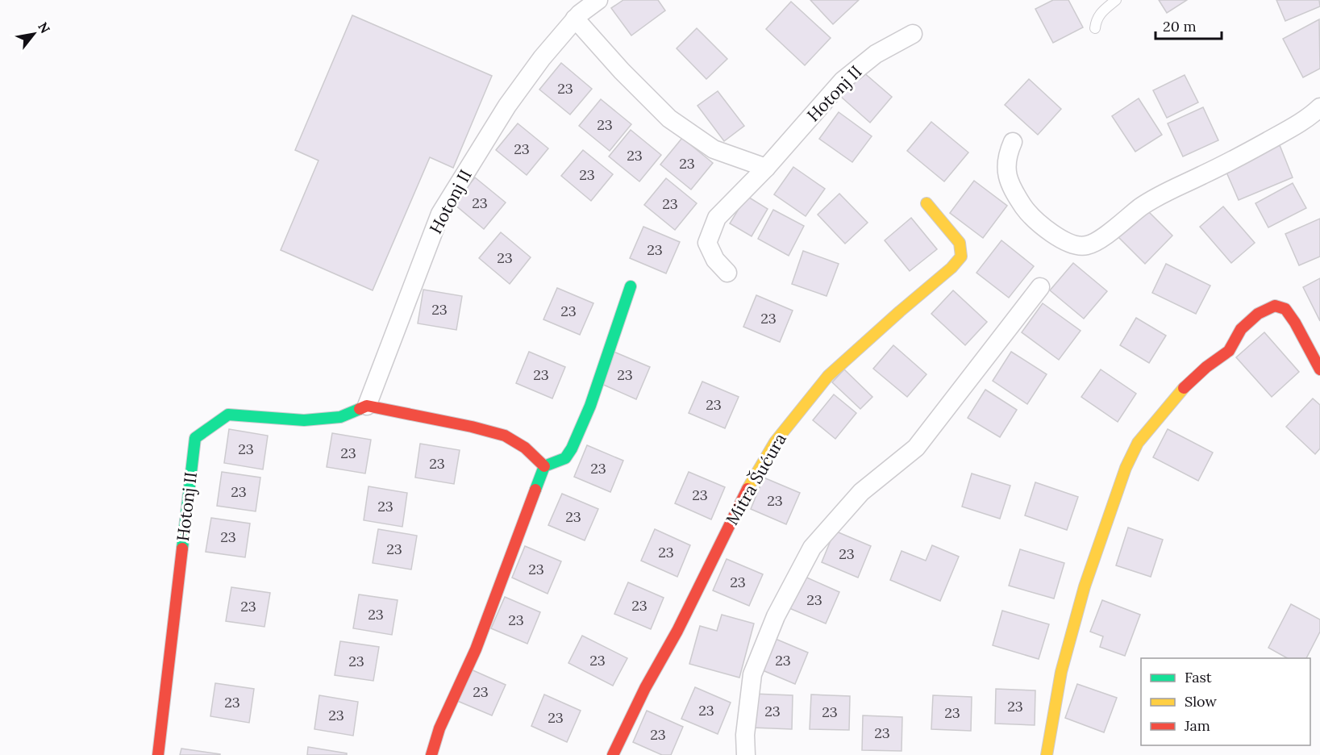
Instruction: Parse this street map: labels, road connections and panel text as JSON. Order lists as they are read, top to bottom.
{
  "streets": {
    "street": ["Hotonj II", "Mitra Šućura"]
  },
  "house_numbers": [
    "23",
    "23",
    "23",
    "23",
    "23",
    "23",
    "23",
    "23",
    "23",
    "23",
    "23",
    "23",
    "23",
    "23",
    "23",
    "23",
    "23",
    "23",
    "23",
    "23",
    "23",
    "23",
    "23",
    "23",
    "23",
    "23",
    "23",
    "23",
    "23",
    "23",
    "23",
    "23",
    "23",
    "23",
    "23",
    "23",
    "23",
    "23",
    "23",
    "23",
    "23",
    "23",
    "23",
    "23",
    "23",
    "23",
    "23",
    "23",
    "23",
    "23"
  ],
  "legend": ["Fast", "Slow", "Jam"],
  "scale_bar": "20 m",
  "north": "top right"
}
